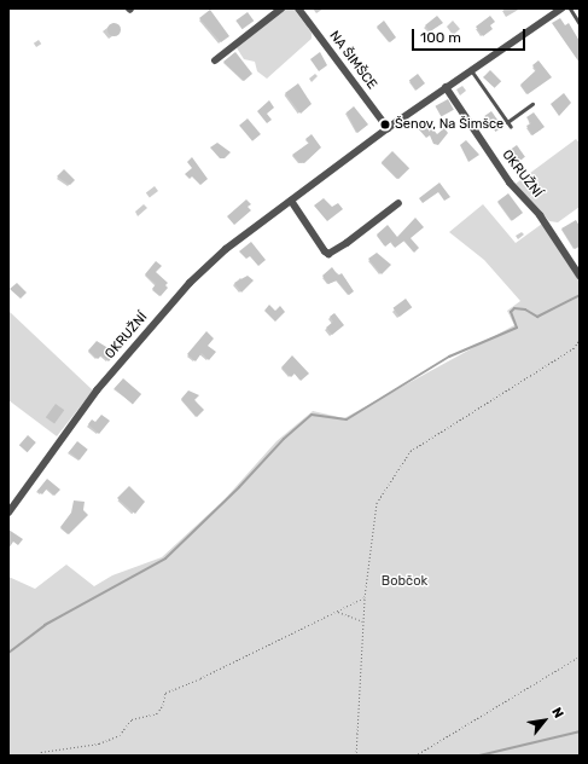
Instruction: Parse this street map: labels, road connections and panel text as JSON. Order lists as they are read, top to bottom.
{
  "streets": {
    "street": ["NA ŠIMŠCE", "OKRUŽNÍ"]
  },
  "crossings": [
    ["NA ŠIMŠCE", "OKRUŽNÍ"]
  ],
  "parks": ["Bobčok"],
  "places": ["Šenov, Na Šimšce"],
  "scale_bar": "100 m",
  "north": "top right"
}
